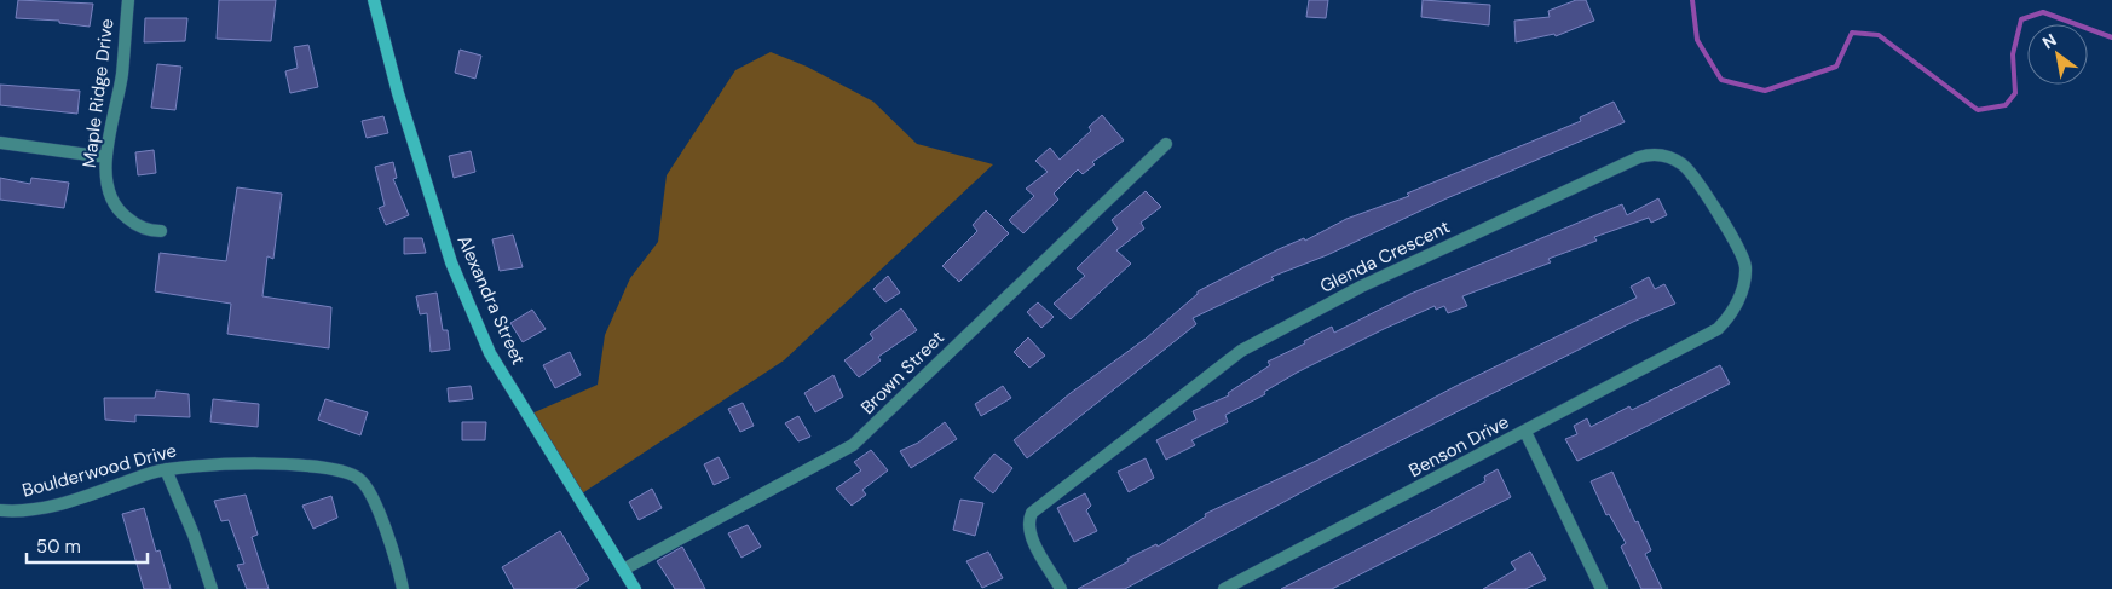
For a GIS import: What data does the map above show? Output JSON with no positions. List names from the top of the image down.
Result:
{
  "streets": {
    "main road": ["Alexandra Street"],
    "street": [
      "Maple Ridge Drive",
      "Glenda Crescent",
      "Brown Street",
      "Benson Drive",
      "Boulderwood Drive"
    ]
  },
  "crossings": [
    ["Glenda Crescent", "Benson Drive"],
    ["Alexandra Street", "Brown Street"]
  ],
  "scale_bar": "50 m",
  "north": "top left"
}
